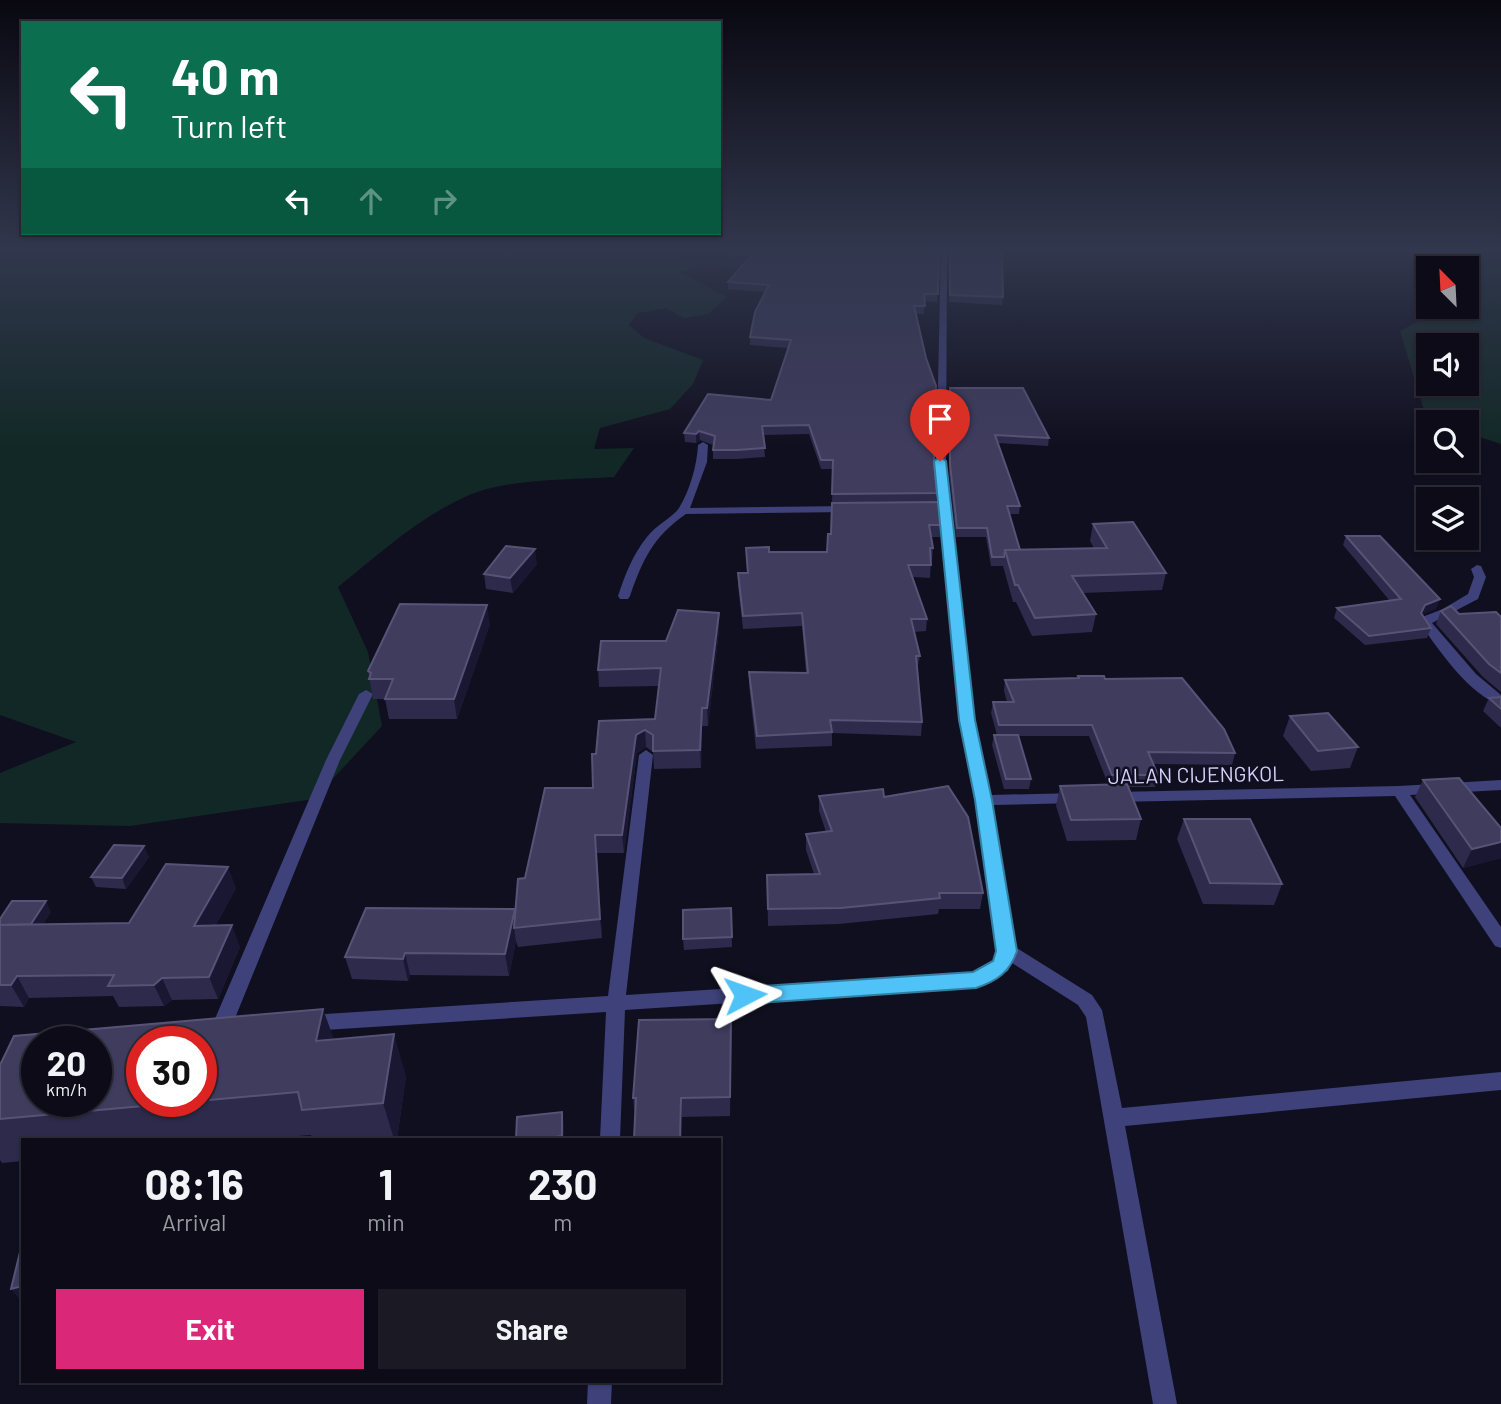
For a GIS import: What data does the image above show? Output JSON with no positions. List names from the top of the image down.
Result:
{
  "streets": {
    "street": ["JALAN CIJENGKOL"]
  },
  "north": "top left",
  "page": {
    "turn": ["40 m", "Turn left"],
    "speed": "20 km/h",
    "limit": "30",
    "eta": [
      "08:16",
      "Arrival",
      "1",
      "min",
      "230",
      "m"
    ],
    "buttons": ["Exit", "Share"]
  }
}
